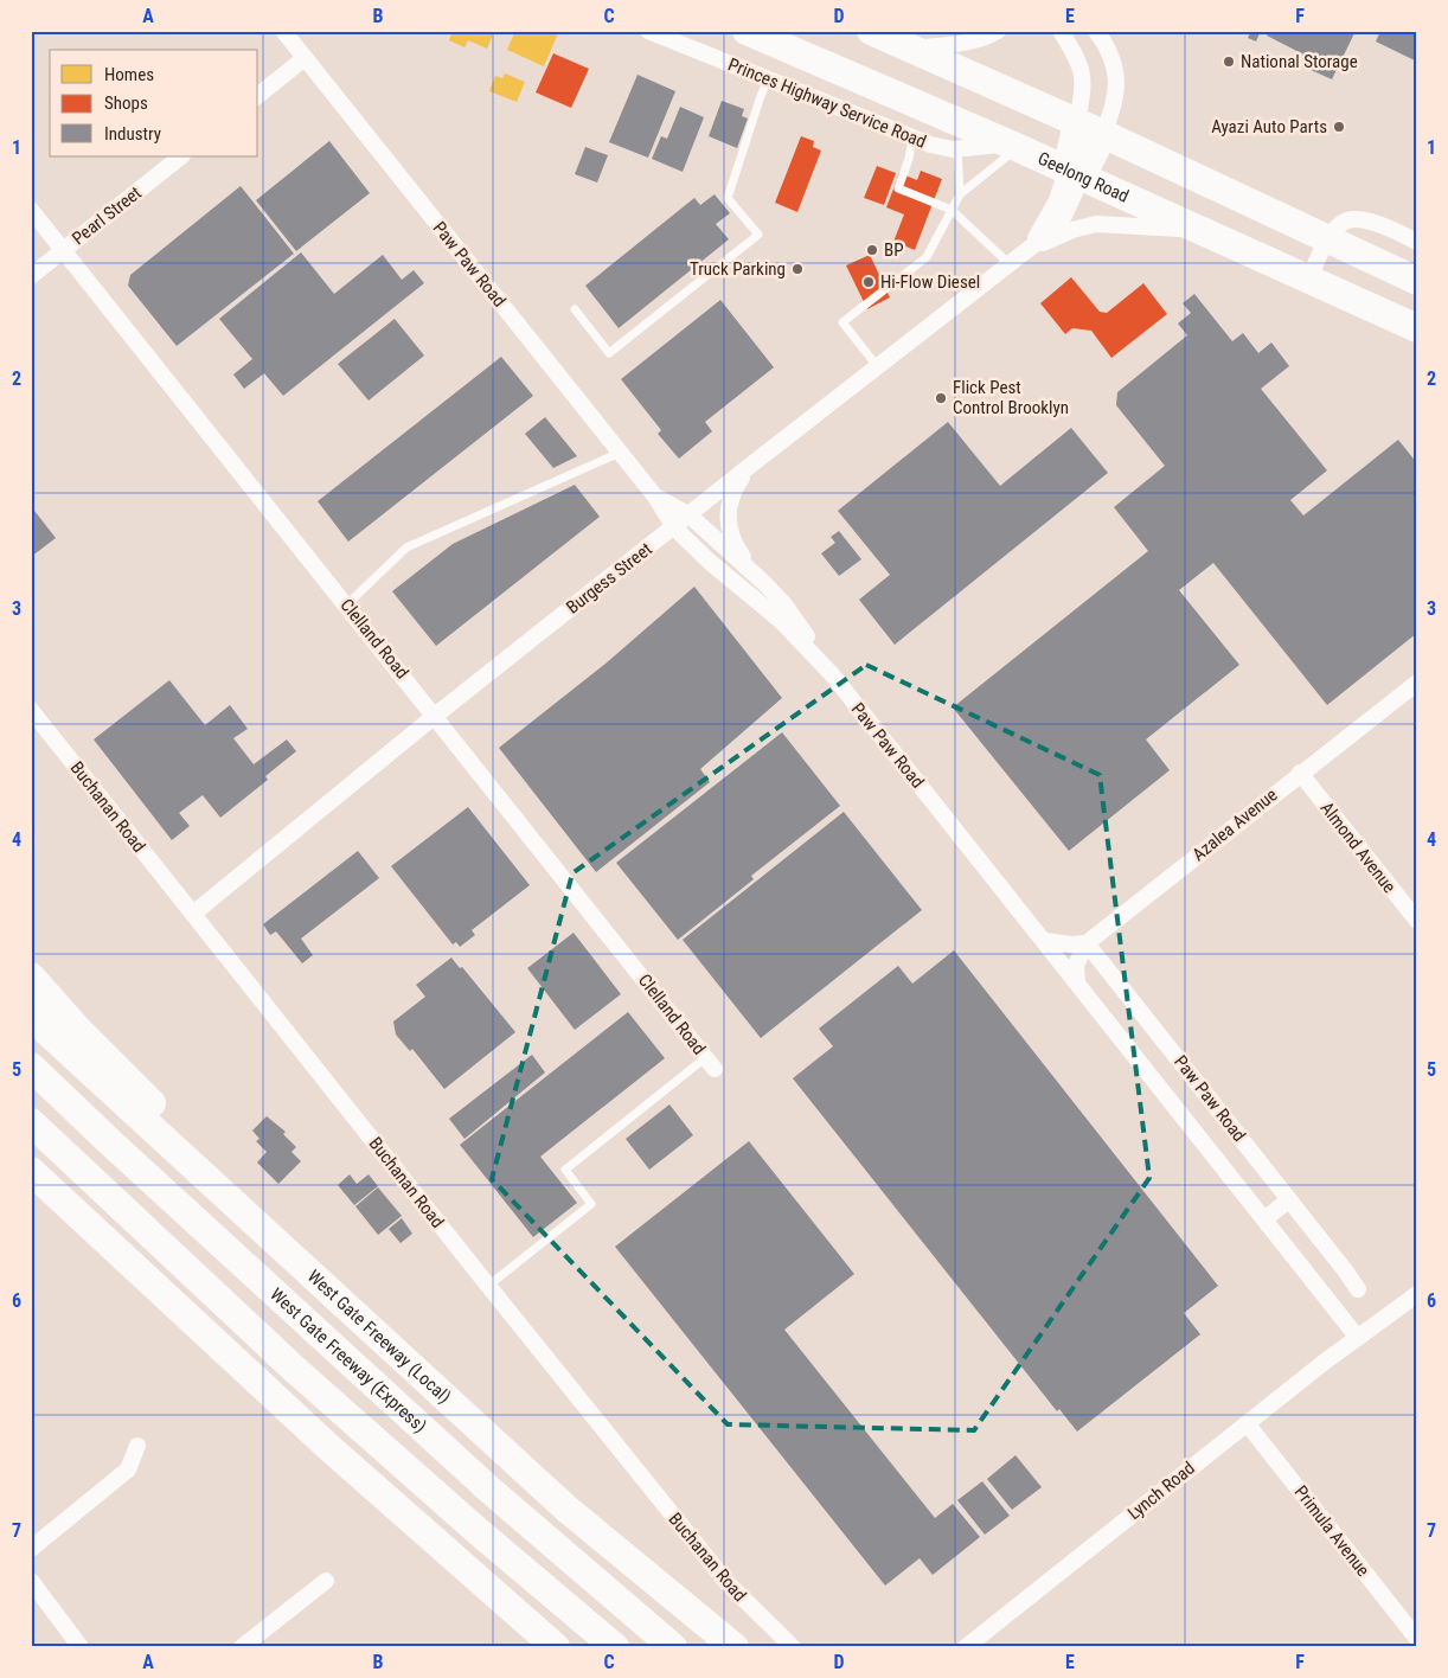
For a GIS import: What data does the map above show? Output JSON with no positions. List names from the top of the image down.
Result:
{
  "streets": {
    "highway": ["Geelong Road", "West Gate Freeway (Local)", "West Gate Freeway (Express)"],
    "street": [
      "Princes Highway Service Road",
      "Pearl Street",
      "Paw Paw Road",
      "Burgess Street",
      "Clelland Road",
      "Buchanan Road",
      "Azalea Avenue",
      "Almond Avenue",
      "Lynch Road",
      "Primula Avenue"
    ]
  },
  "crossings": [
    ["Princes Highway Service Road", "Geelong Road"],
    ["Geelong Road", "Burgess Street"],
    ["Pearl Street", "Clelland Road"],
    ["Paw Paw Road", "Burgess Street"],
    ["Paw Paw Road", "Azalea Avenue"],
    ["Paw Paw Road", "Lynch Road"],
    ["Burgess Street", "Clelland Road"],
    ["Burgess Street", "Buchanan Road"],
    ["Azalea Avenue", "Almond Avenue"],
    ["Lynch Road", "Primula Avenue"]
  ],
  "places": [
    "National Storage",
    "Ayazi Auto Parts",
    "BP",
    "Truck Parking",
    "Hi-Flow Diesel",
    "Flick Pest Control Brooklyn"
  ],
  "legend": ["Homes", "Shops", "Industry"],
  "grid": {
    "columns": [
      "A",
      "B",
      "C",
      "D",
      "E",
      "F"
    ],
    "rows": [
      "1",
      "2",
      "3",
      "4",
      "5",
      "6",
      "7"
    ]
  }
}
